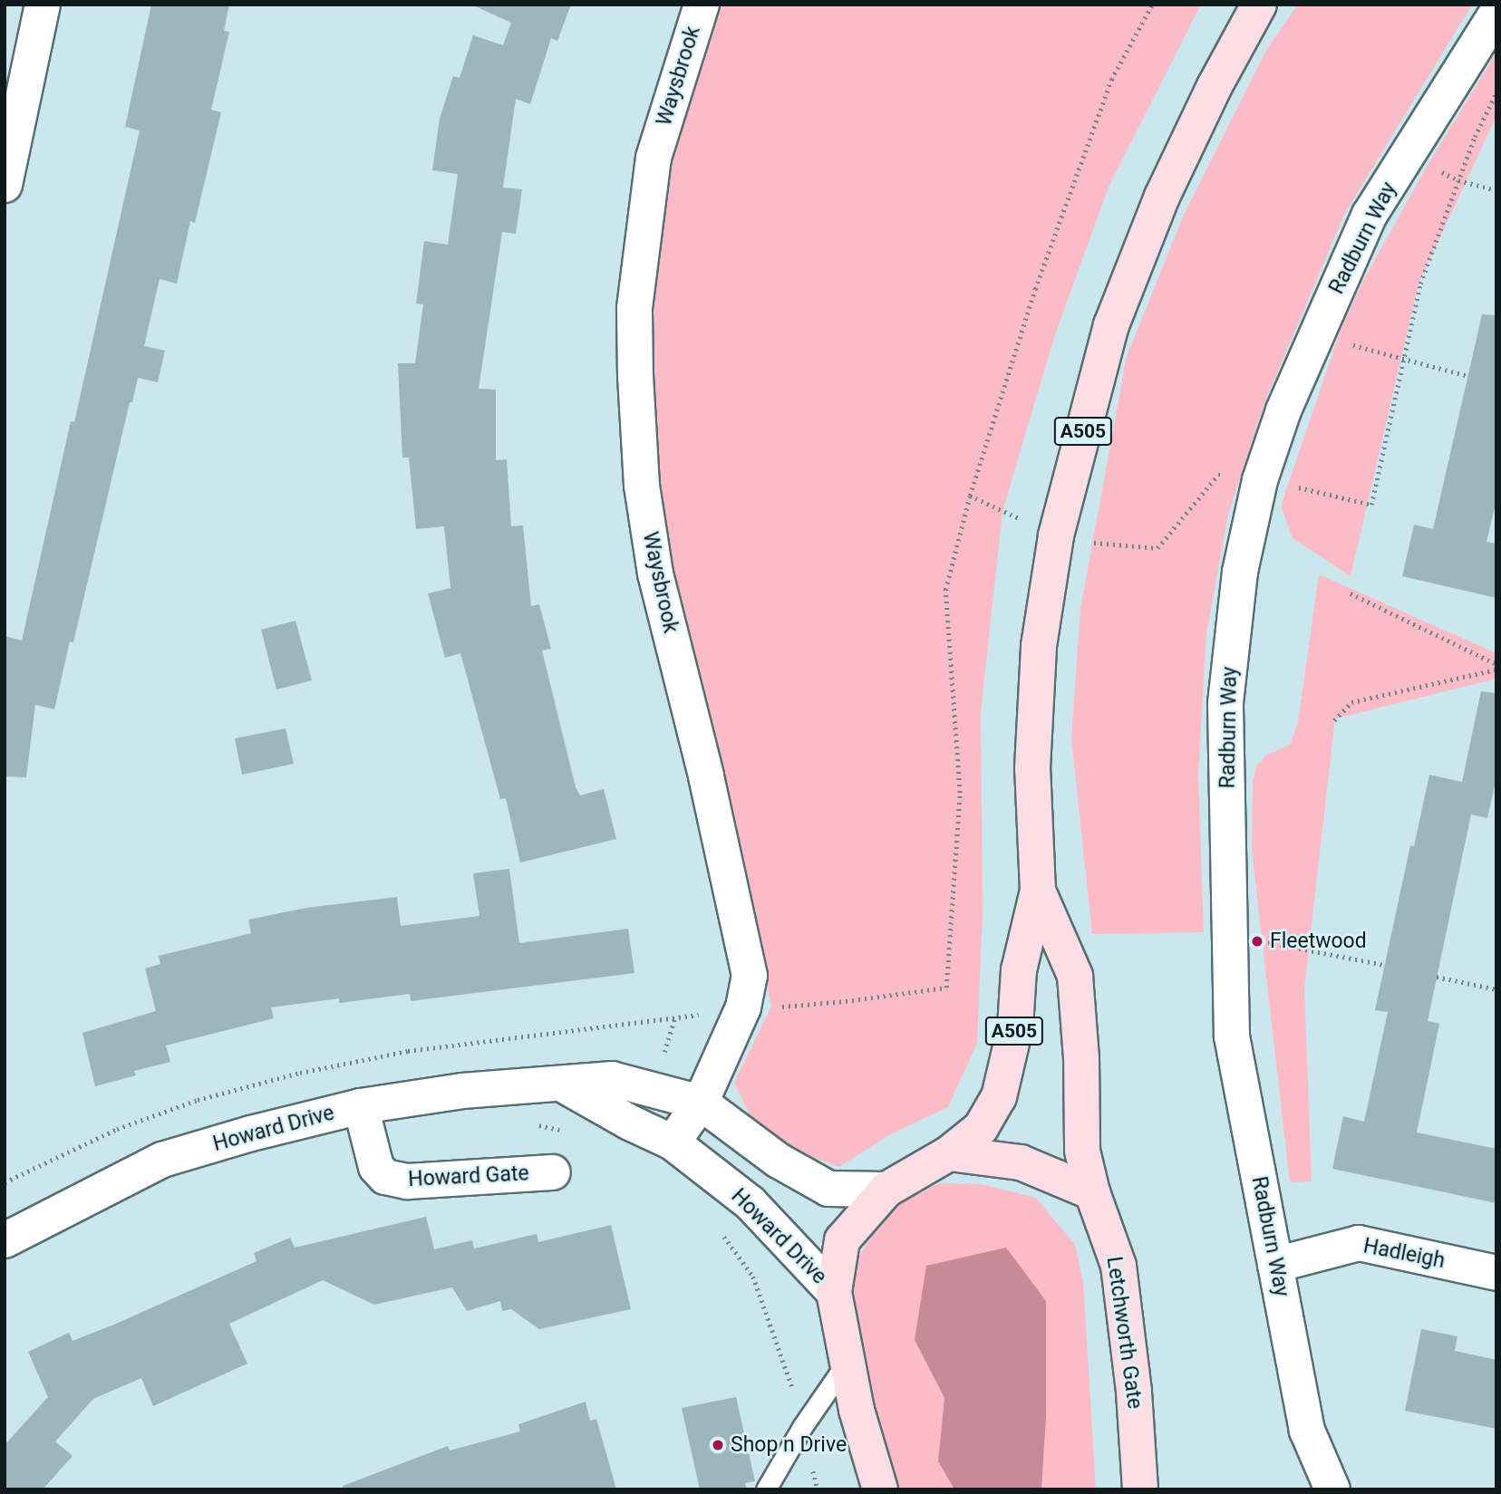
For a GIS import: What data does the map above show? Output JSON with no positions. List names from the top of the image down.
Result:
{
  "streets": {
    "main road": ["A505", "Letchworth Gate"],
    "street": [
      "Waysbrook",
      "Radburn Way",
      "Howard Drive",
      "Howard Gate",
      "Hadleigh"
    ]
  },
  "crossings": [
    ["Waysbrook", "Howard Drive"],
    ["Radburn Way", "Hadleigh"],
    ["A505", "Letchworth Gate"],
    ["Howard Drive", "Howard Gate"]
  ],
  "places": ["Fleetwood", "Shop n Drive"]
}
